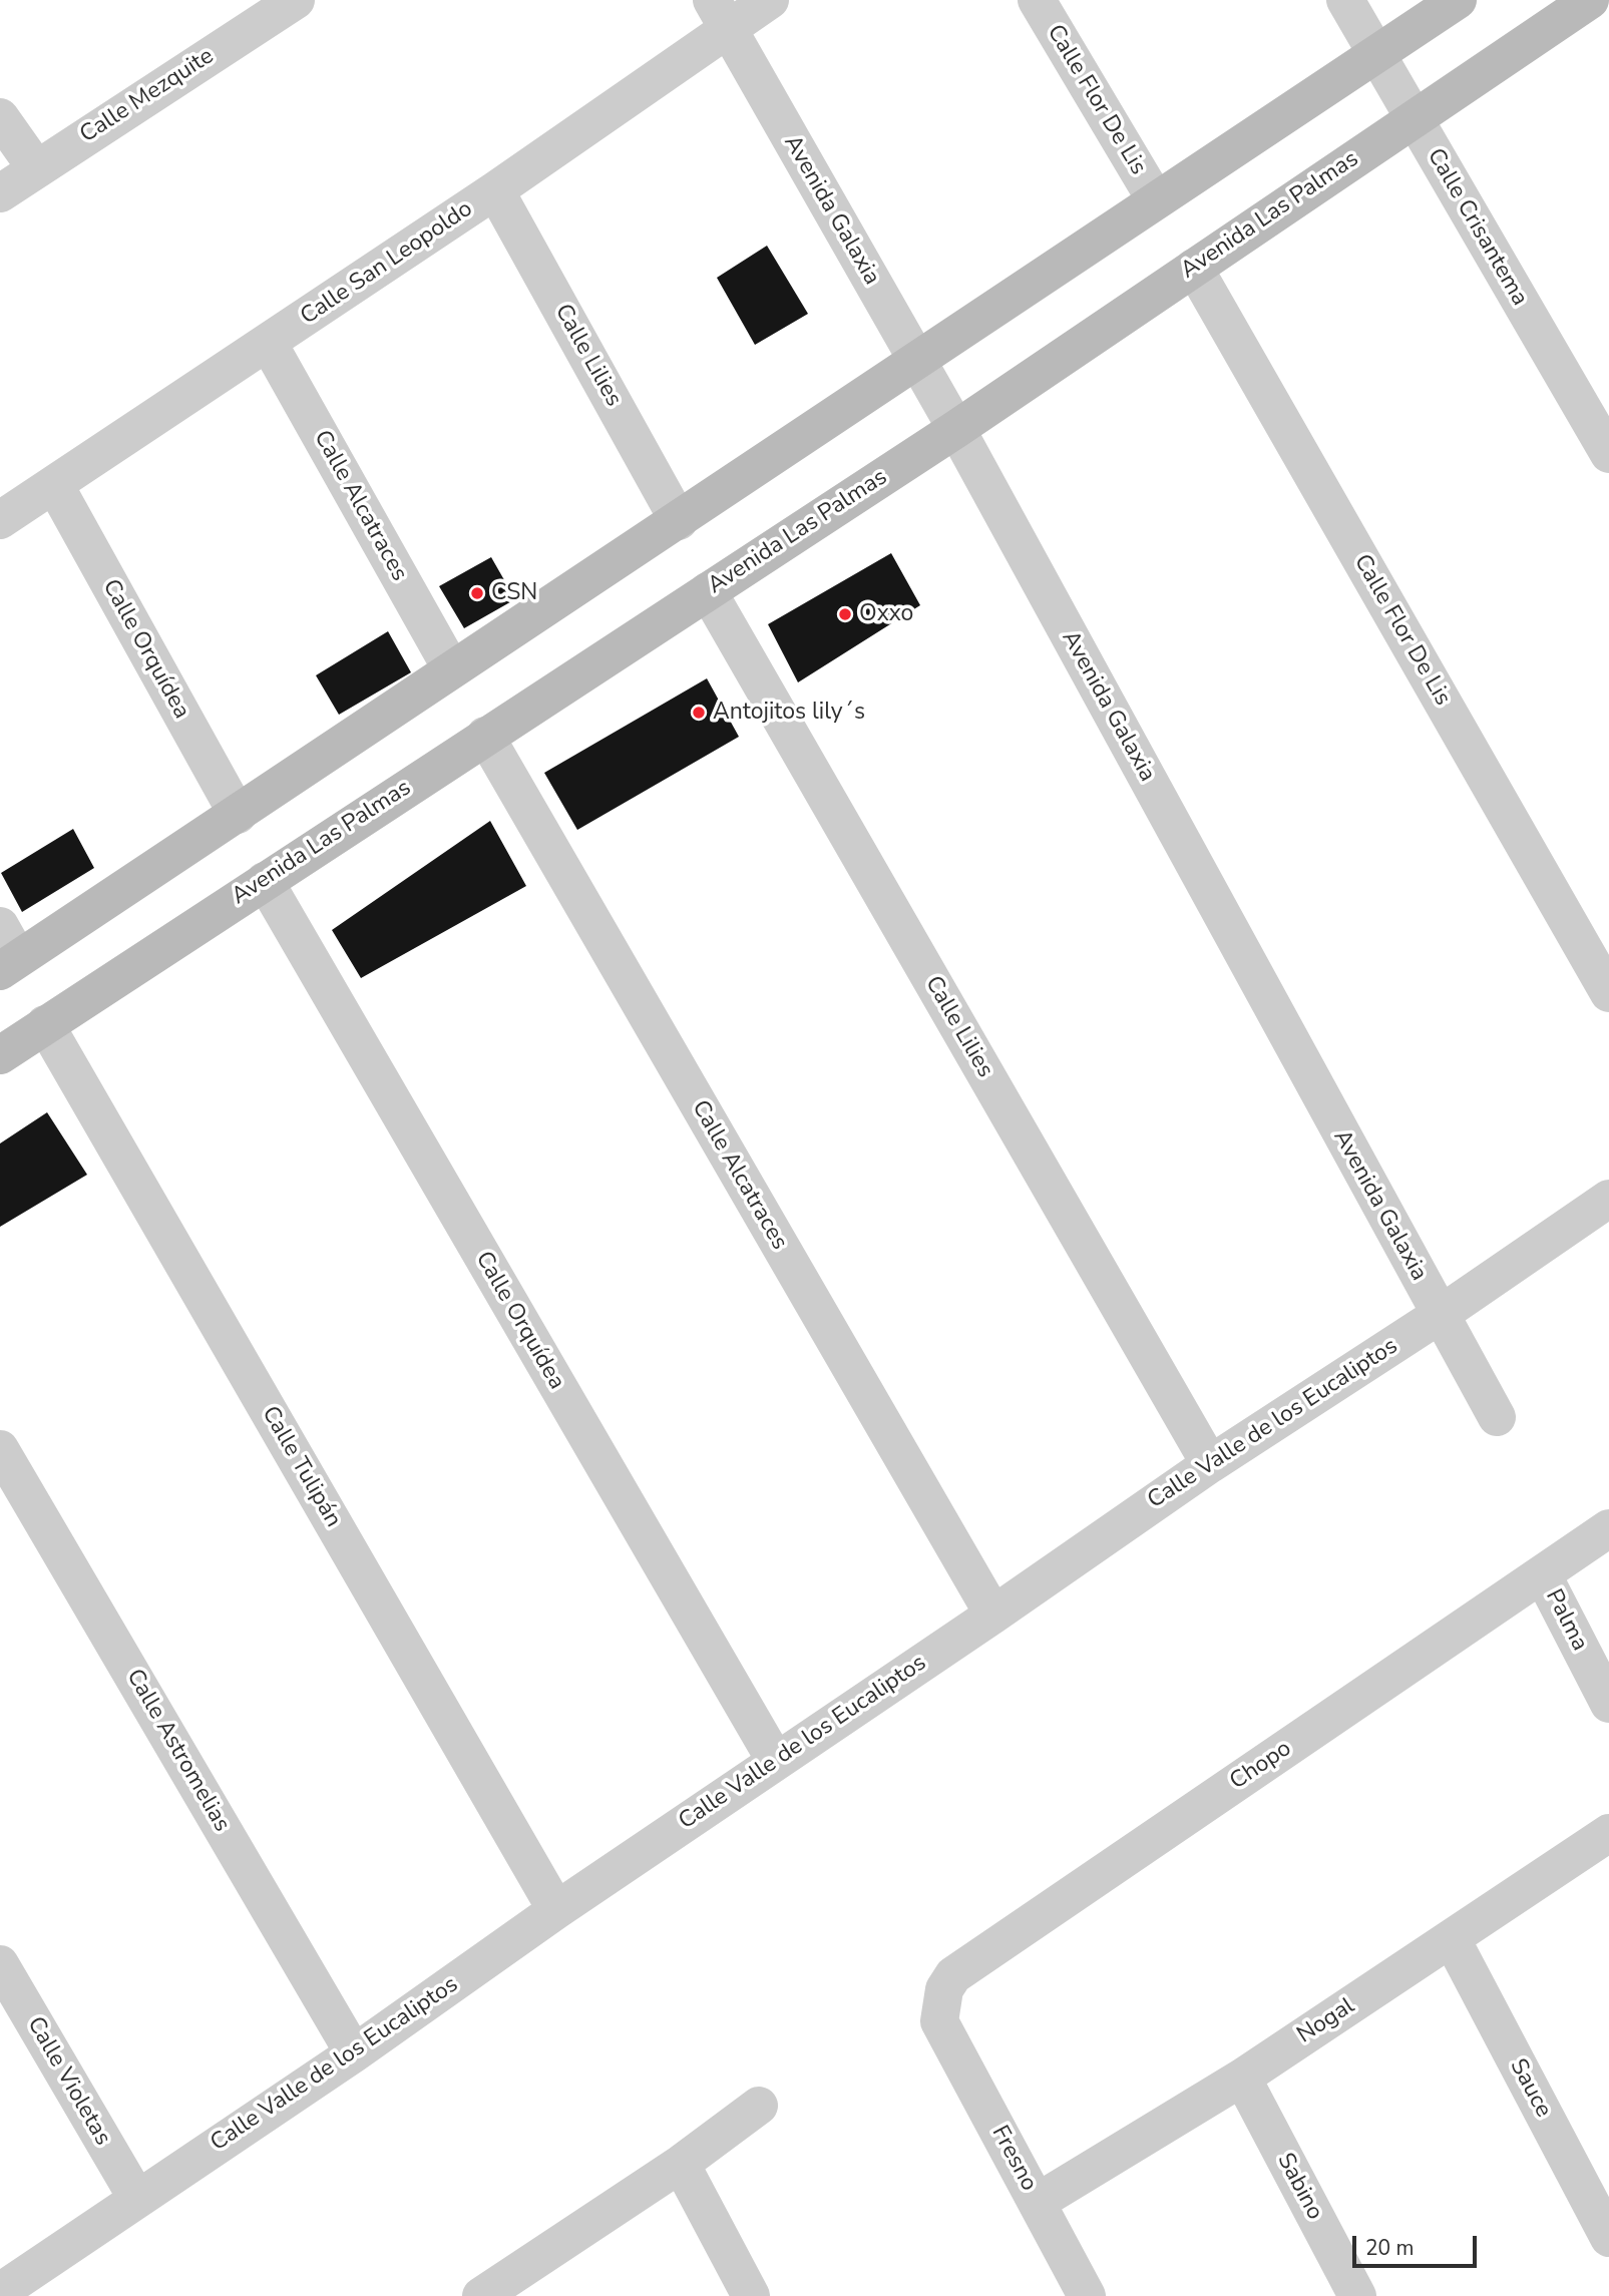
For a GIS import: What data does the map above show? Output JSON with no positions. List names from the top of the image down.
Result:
{
  "streets": {
    "street": [
      "Calle Mezquite",
      "Calle Flor De Lis",
      "Avenida Galaxia",
      "Avenida Las Palmas",
      "Calle Crisantema",
      "Calle San Leopoldo",
      "Calle Lilies",
      "Calle Alcatraces",
      "Calle Orquídea",
      "Calle Valle de los Eucaliptos",
      "Calle Tulipán",
      "Palma",
      "Calle Astromelias",
      "Chopo",
      "Nogal",
      "Calle Violetas",
      "Sauce",
      "Fresno",
      "Sabino"
    ]
  },
  "crossings": [
    ["Calle Flor De Lis", "Avenida Las Palmas"],
    ["Avenida Galaxia", "Avenida Las Palmas"],
    ["Avenida Galaxia", "Calle San Leopoldo"],
    ["Avenida Galaxia", "Calle Valle de los Eucaliptos"],
    ["Avenida Las Palmas", "Calle Crisantema"],
    ["Avenida Las Palmas", "Calle Lilies"],
    ["Avenida Las Palmas", "Calle Alcatraces"],
    ["Avenida Las Palmas", "Calle Orquídea"],
    ["Avenida Las Palmas", "Calle Tulipán"],
    ["Calle San Leopoldo", "Calle Lilies"],
    ["Calle San Leopoldo", "Calle Alcatraces"],
    ["Calle San Leopoldo", "Calle Orquídea"],
    ["Calle Lilies", "Calle Valle de los Eucaliptos"],
    ["Calle Alcatraces", "Calle Valle de los Eucaliptos"],
    ["Calle Orquídea", "Calle Valle de los Eucaliptos"],
    ["Calle Valle de los Eucaliptos", "Calle Tulipán"],
    ["Calle Valle de los Eucaliptos", "Calle Astromelias"],
    ["Calle Valle de los Eucaliptos", "Calle Violetas"],
    ["Palma", "Chopo"],
    ["Chopo", "Fresno"],
    ["Nogal", "Sauce"],
    ["Nogal", "Fresno"],
    ["Nogal", "Sabino"]
  ],
  "places": ["CSN", "Oxxo", "Antojitos lily´s"],
  "scale_bar": "20 m"
}
